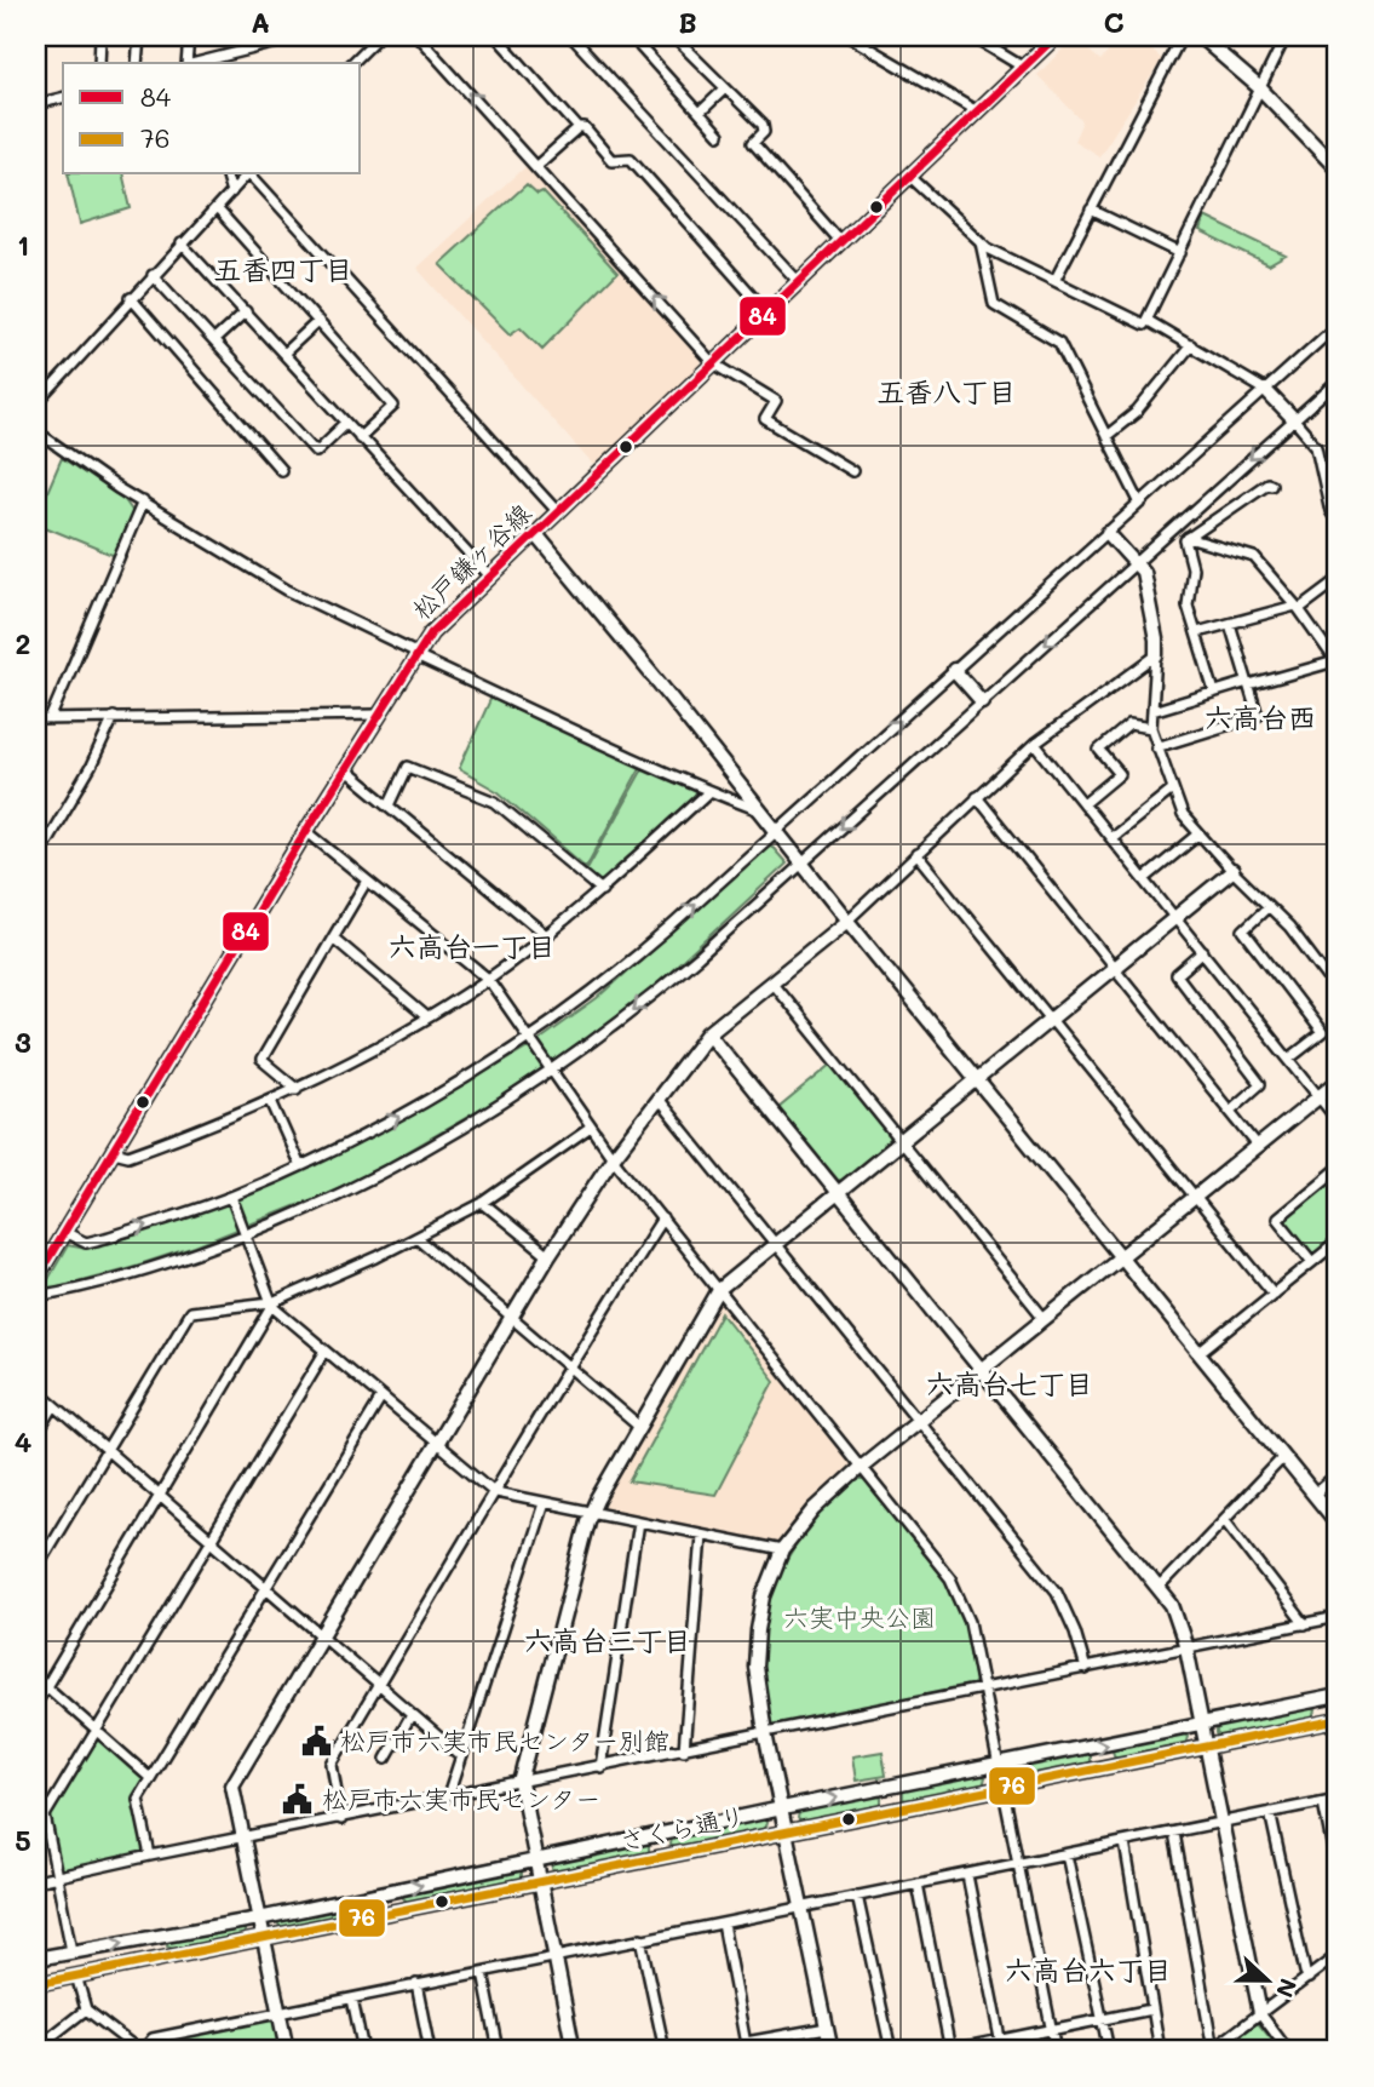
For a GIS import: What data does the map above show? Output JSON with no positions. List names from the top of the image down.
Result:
{
  "streets": {
    "street": ["松戸鎌ヶ谷線", "さくら通り"]
  },
  "districts": [
    "五香四丁目",
    "五香八丁目",
    "六高台西",
    "六高台一丁目",
    "六高台七丁目",
    "六高台三丁目",
    "六高台六丁目"
  ],
  "parks": ["六実中央公園"],
  "places": {
    "public building": ["松戸市六実市民センター別館", "松戸市六実市民センター"]
  },
  "lines": ["transit line 84", "transit line 76"],
  "legend": ["84", "76"],
  "north": "right",
  "grid": {
    "columns": ["A", "B", "C"],
    "rows": [
      "1",
      "2",
      "3",
      "4",
      "5"
    ]
  }
}
